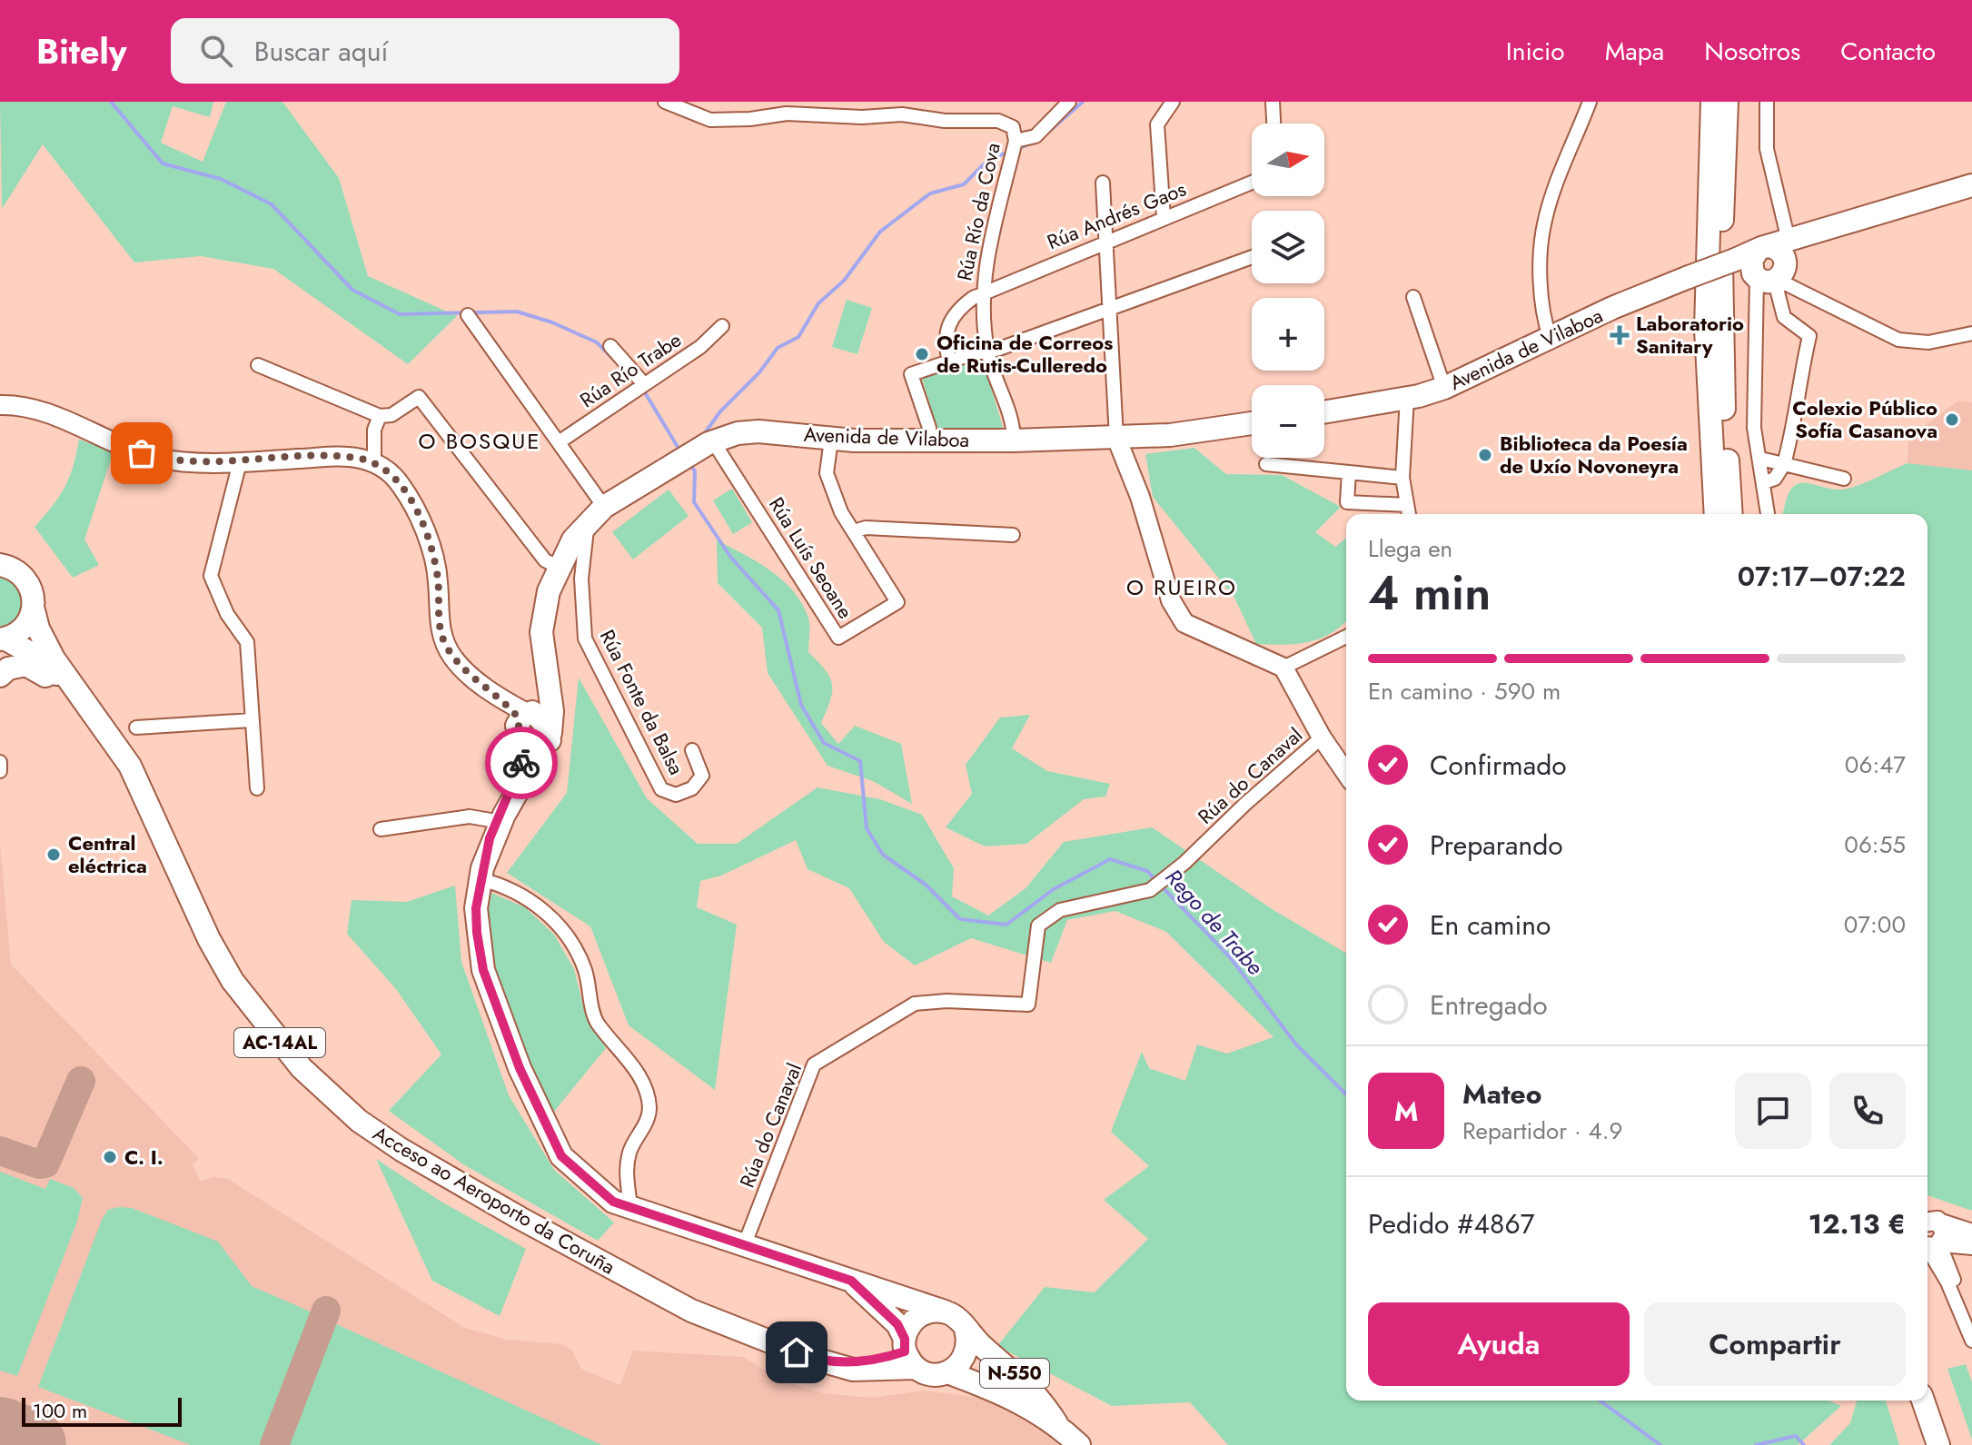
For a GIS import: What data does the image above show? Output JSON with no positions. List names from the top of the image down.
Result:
{
  "streets": {
    "highway": [
      "Avenida de Vilaboa",
      "AC-14AL",
      "Acceso ao Aeroporto da Coruña",
      "N-550"
    ],
    "street": [
      "Rúa Río da Cova",
      "Rúa Andrés Gaos",
      "Rúa Río Trabe",
      "Rúa Luís Seoane",
      "Rúa Fonte da Balsa",
      "Rúa do Canaval"
    ]
  },
  "crossings": [
    ["Rúa Río da Cova", "Rúa Andrés Gaos"],
    ["Rúa Río da Cova", "Avenida de Vilaboa"],
    ["Avenida de Vilaboa", "Rúa Luís Seoane"],
    ["Avenida de Vilaboa", "Rúa Fonte da Balsa"],
    ["AC-14AL", "Acceso ao Aeroporto da Coruña"],
    ["Acceso ao Aeroporto da Coruña", "N-550"]
  ],
  "districts": ["O BOSQUE", "O RUEIRO"],
  "water": ["Rego de Trabe"],
  "places": {
    "health": ["Laboratorio Sanitary"],
    "other": [
      "Oficina de Correos de Rutis-Culleredo",
      "Colexio Público Sofía Casanova",
      "Biblioteca da Poesía de Uxío Novoneyra",
      "Central eléctrica",
      "C. I."
    ]
  },
  "scale_bar": "100 m",
  "north": "right",
  "page": {
    "header": "Bitely",
    "search": "Buscar aquí",
    "nav": [
      "Inicio",
      "Mapa",
      "Nosotros",
      "Contacto"
    ],
    "map_buttons": ["+", "−"],
    "heading": ["4 min", "Llega en", "07:17–07:22"],
    "panel": [
      "Mateo",
      "Repartidor · 4.9",
      "Pedido #4867",
      "12.13 €"
    ],
    "bar": "En camino · 590 m",
    "list": [
      ["Confirmado", "06:47"],
      ["Preparando", "06:55"],
      ["En camino", "07:00"],
      "Entregado"
    ],
    "round": "M",
    "buttons": ["Ayuda", "Compartir"],
    "scale": "100 m"
  }
}
